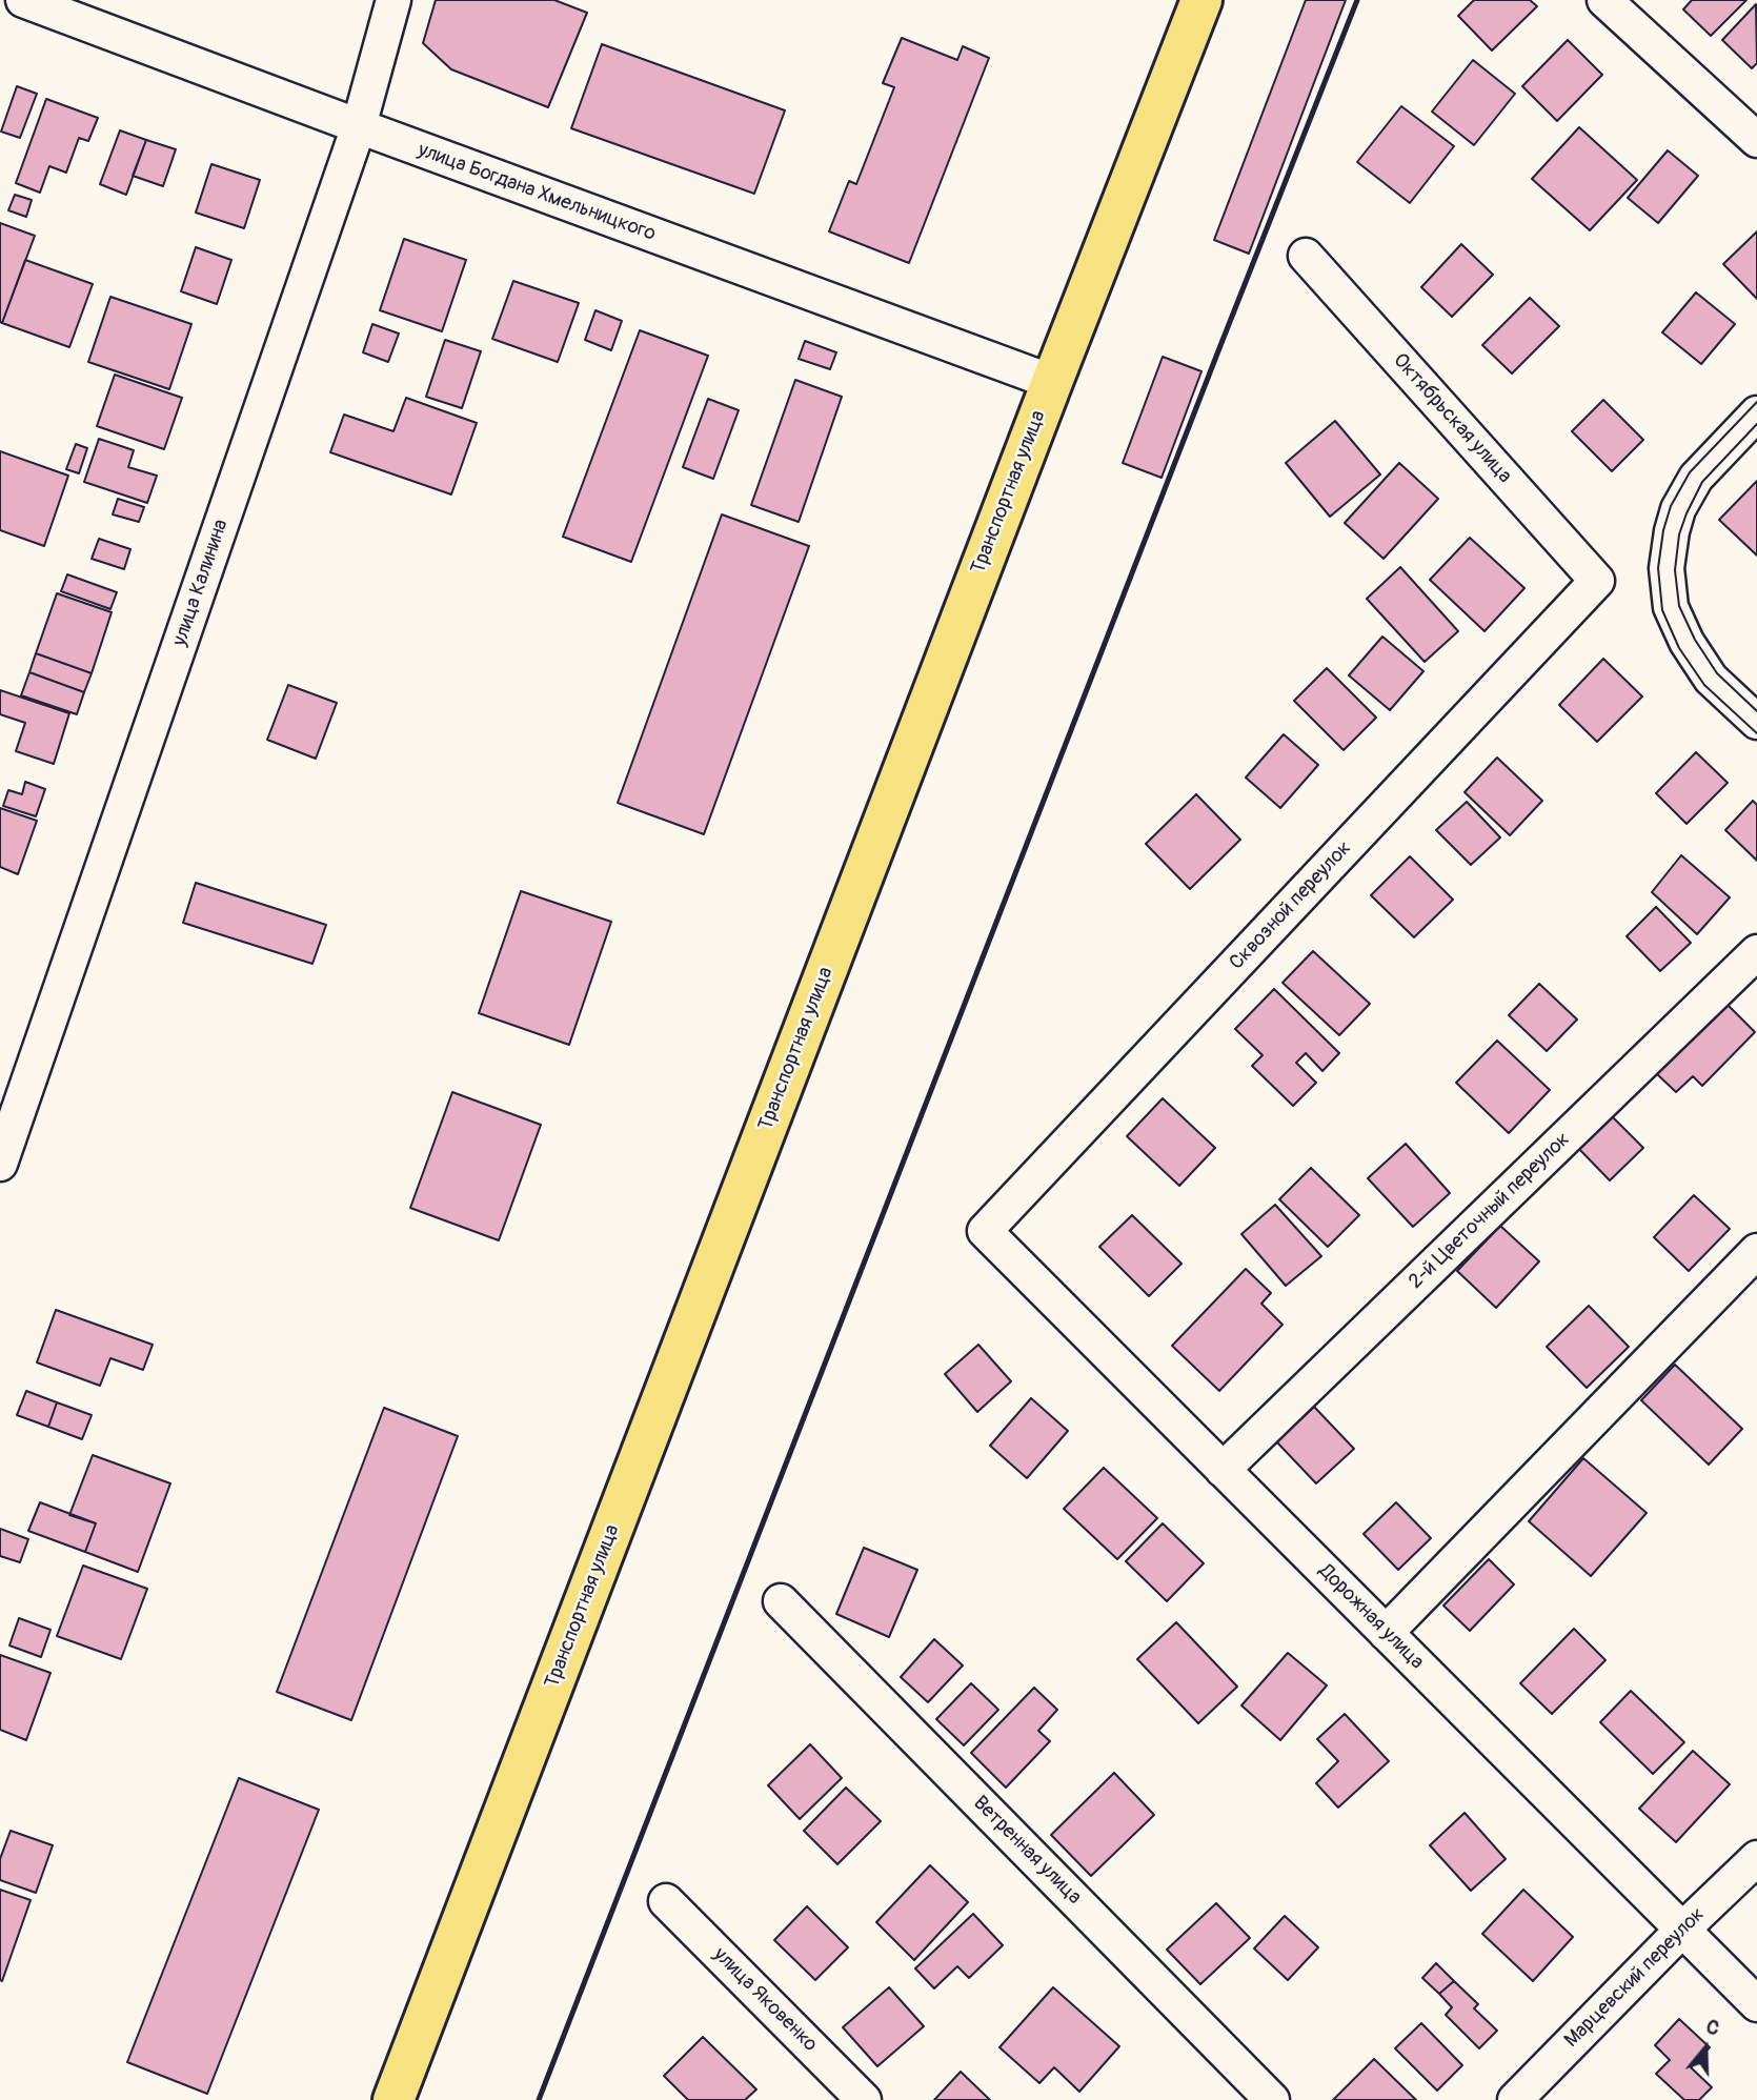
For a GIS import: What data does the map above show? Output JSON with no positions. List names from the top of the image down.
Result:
{
  "streets": {
    "main road": ["Транспортная улица"],
    "street": [
      "улица Богдана Хмельницкого",
      "Октябрьская улица",
      "улица Калинина",
      "Сквозной переулок",
      "2-й Цветочный переулок",
      "Дорожная улица",
      "Ветренная улица",
      "Марцевский переулок",
      "улица Яковенко"
    ]
  },
  "crossings": [
    ["улица Богдана Хмельницкого", "Транспортная улица"],
    ["улица Богдана Хмельницкого", "улица Калинина"],
    ["Октябрьская улица", "Сквозной переулок"],
    ["Сквозной переулок", "Дорожная улица"],
    ["2-й Цветочный переулок", "Дорожная улица"],
    ["Дорожная улица", "Марцевский переулок"]
  ],
  "north": "top"
}
